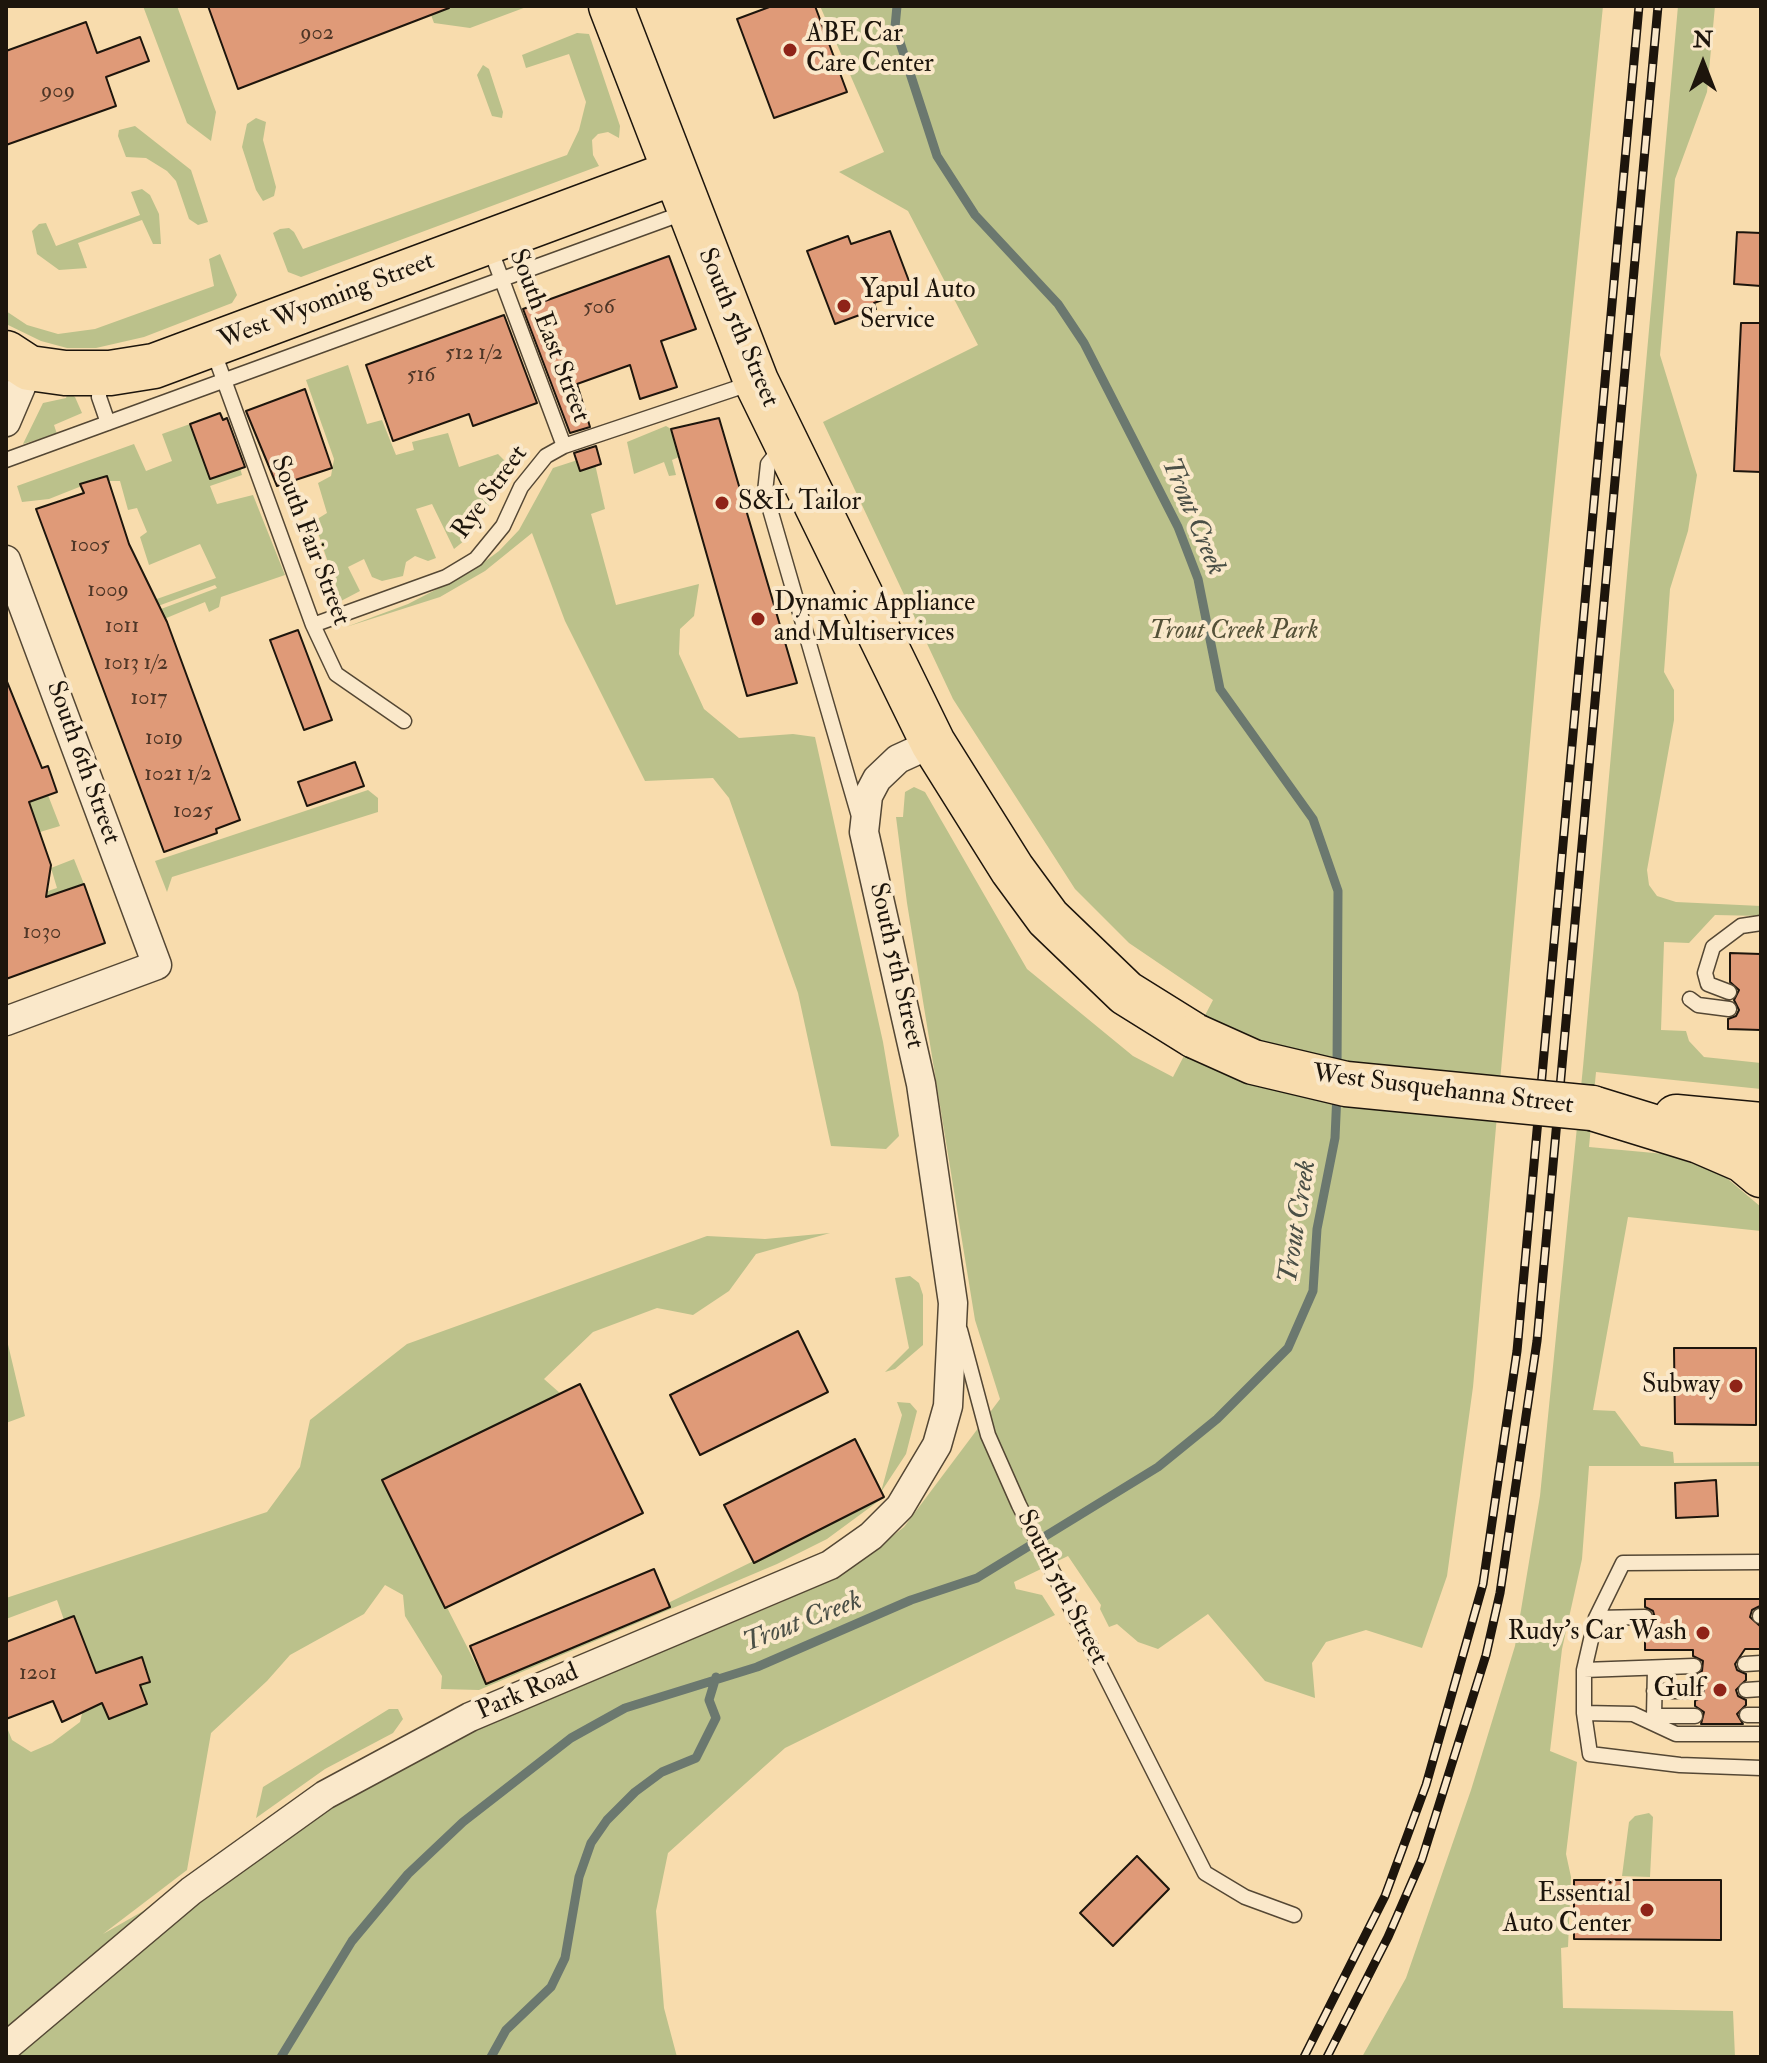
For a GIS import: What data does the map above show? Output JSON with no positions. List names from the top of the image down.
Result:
{
  "streets": {
    "main road": ["West Wyoming Street", "South 5th Street", "West Susquehanna Street"],
    "street": ["South 6th Street", "Park Road"],
    "lane": ["South East Street", "Rye Street", "South Fair Street"]
  },
  "crossings": [
    ["West Wyoming Street", "South 5th Street"],
    ["West Wyoming Street", "South East Street"],
    ["West Wyoming Street", "South Fair Street"],
    ["South 5th Street", "Rye Street"],
    ["South 5th Street", "West Susquehanna Street"],
    ["South 5th Street", "Park Road"],
    ["South East Street", "Rye Street"],
    ["Rye Street", "South Fair Street"]
  ],
  "water": ["Trout Creek"],
  "parks": ["Trout Creek Park"],
  "places": [
    "ABE Car Care Center",
    "Yapul Auto Service",
    "S&L Tailor",
    "Dynamic Appliance and Multiservices",
    "Subway",
    "Rudy's Car Wash",
    "Gulf",
    "Essential Auto Center"
  ],
  "house_numbers": [
    "902",
    "909",
    "506",
    "512 1/2",
    "516",
    "1005",
    "1009",
    "1011",
    "1013 1/2",
    "1017",
    "1019",
    "1021 1/2",
    "1025",
    "1030",
    "1201"
  ],
  "north": "top"
}
